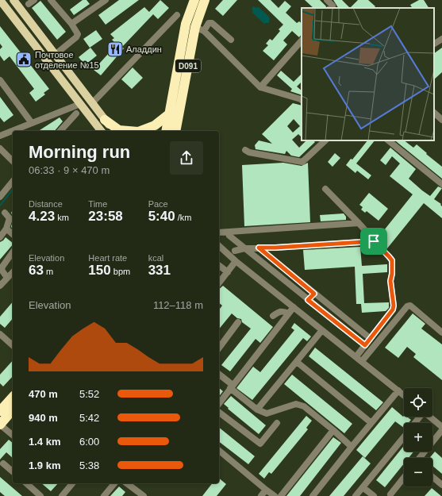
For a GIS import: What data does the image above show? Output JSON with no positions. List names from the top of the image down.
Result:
{
  "streets": {
    "highway": ["D091"]
  },
  "places": {
    "restaurant": ["Аладдин"],
    "public building": ["Почтовое отделение №15"]
  },
  "page": {
    "heading": ["Morning run", "06:33 · 9 × 470 m"],
    "stats": [
      ["Distance", "4.23 km"],
      ["Time", "23:58"],
      ["Pace", "5:40 /km"],
      ["Elevation", "63 m"],
      ["Heart rate", "150 bpm"],
      ["kcal", "331"]
    ],
    "chart": ["Elevation", "112–118 m"],
    "list": [
      {
        "name": "470 m",
        "note": "5:52"
      },
      {
        "name": "940 m",
        "note": "5:42"
      },
      {
        "name": "1.4 km",
        "note": "6:00"
      },
      {
        "name": "1.9 km",
        "note": "5:38"
      }
    ],
    "map_buttons": ["+", "−"]
  }
}
